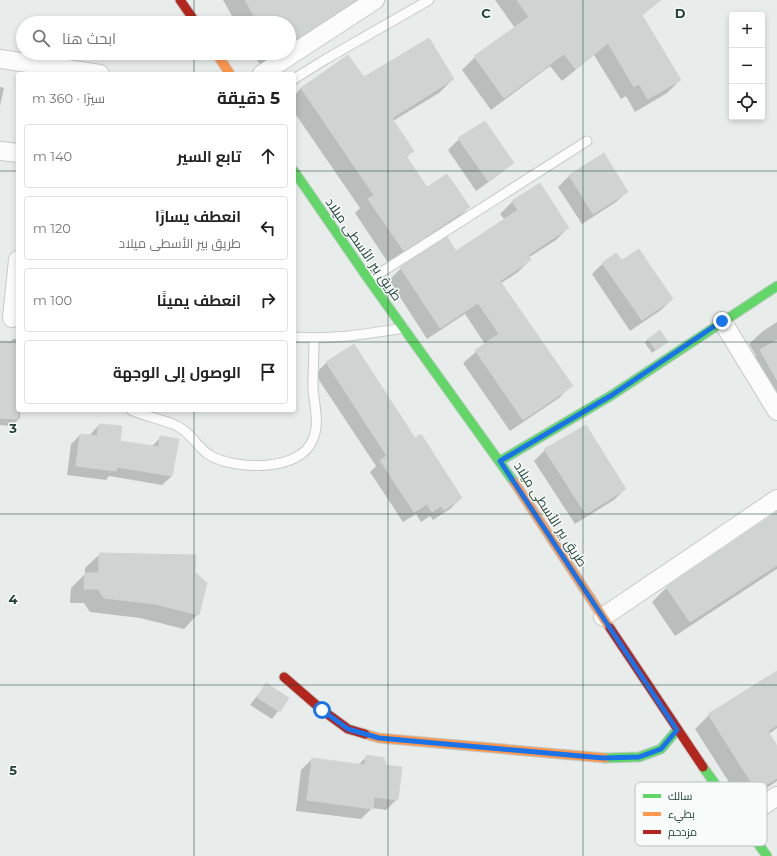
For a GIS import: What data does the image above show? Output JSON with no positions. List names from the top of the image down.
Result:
{
  "streets": {
    "main road": ["طريق بير الأسطى ميلاد"]
  },
  "legend": ["سالك", "بطيء", "مزدحم"],
  "page": {
    "map_buttons": ["+", "−"],
    "search": "ابحث هنا",
    "heading": ["5 دقيقة", "سيرًا · 360 m"],
    "list": [
      ["تابع السير", "140 m"],
      ["انعطف يسارًا", "طريق بير الأسطى ميلاد", "120 m"],
      ["انعطف يمينًا", "100 m"],
      "الوصول إلى الوجهة"
    ]
  },
  "grid": {
    "columns": ["C", "D"],
    "rows": ["3", "4", "5"]
  }
}
